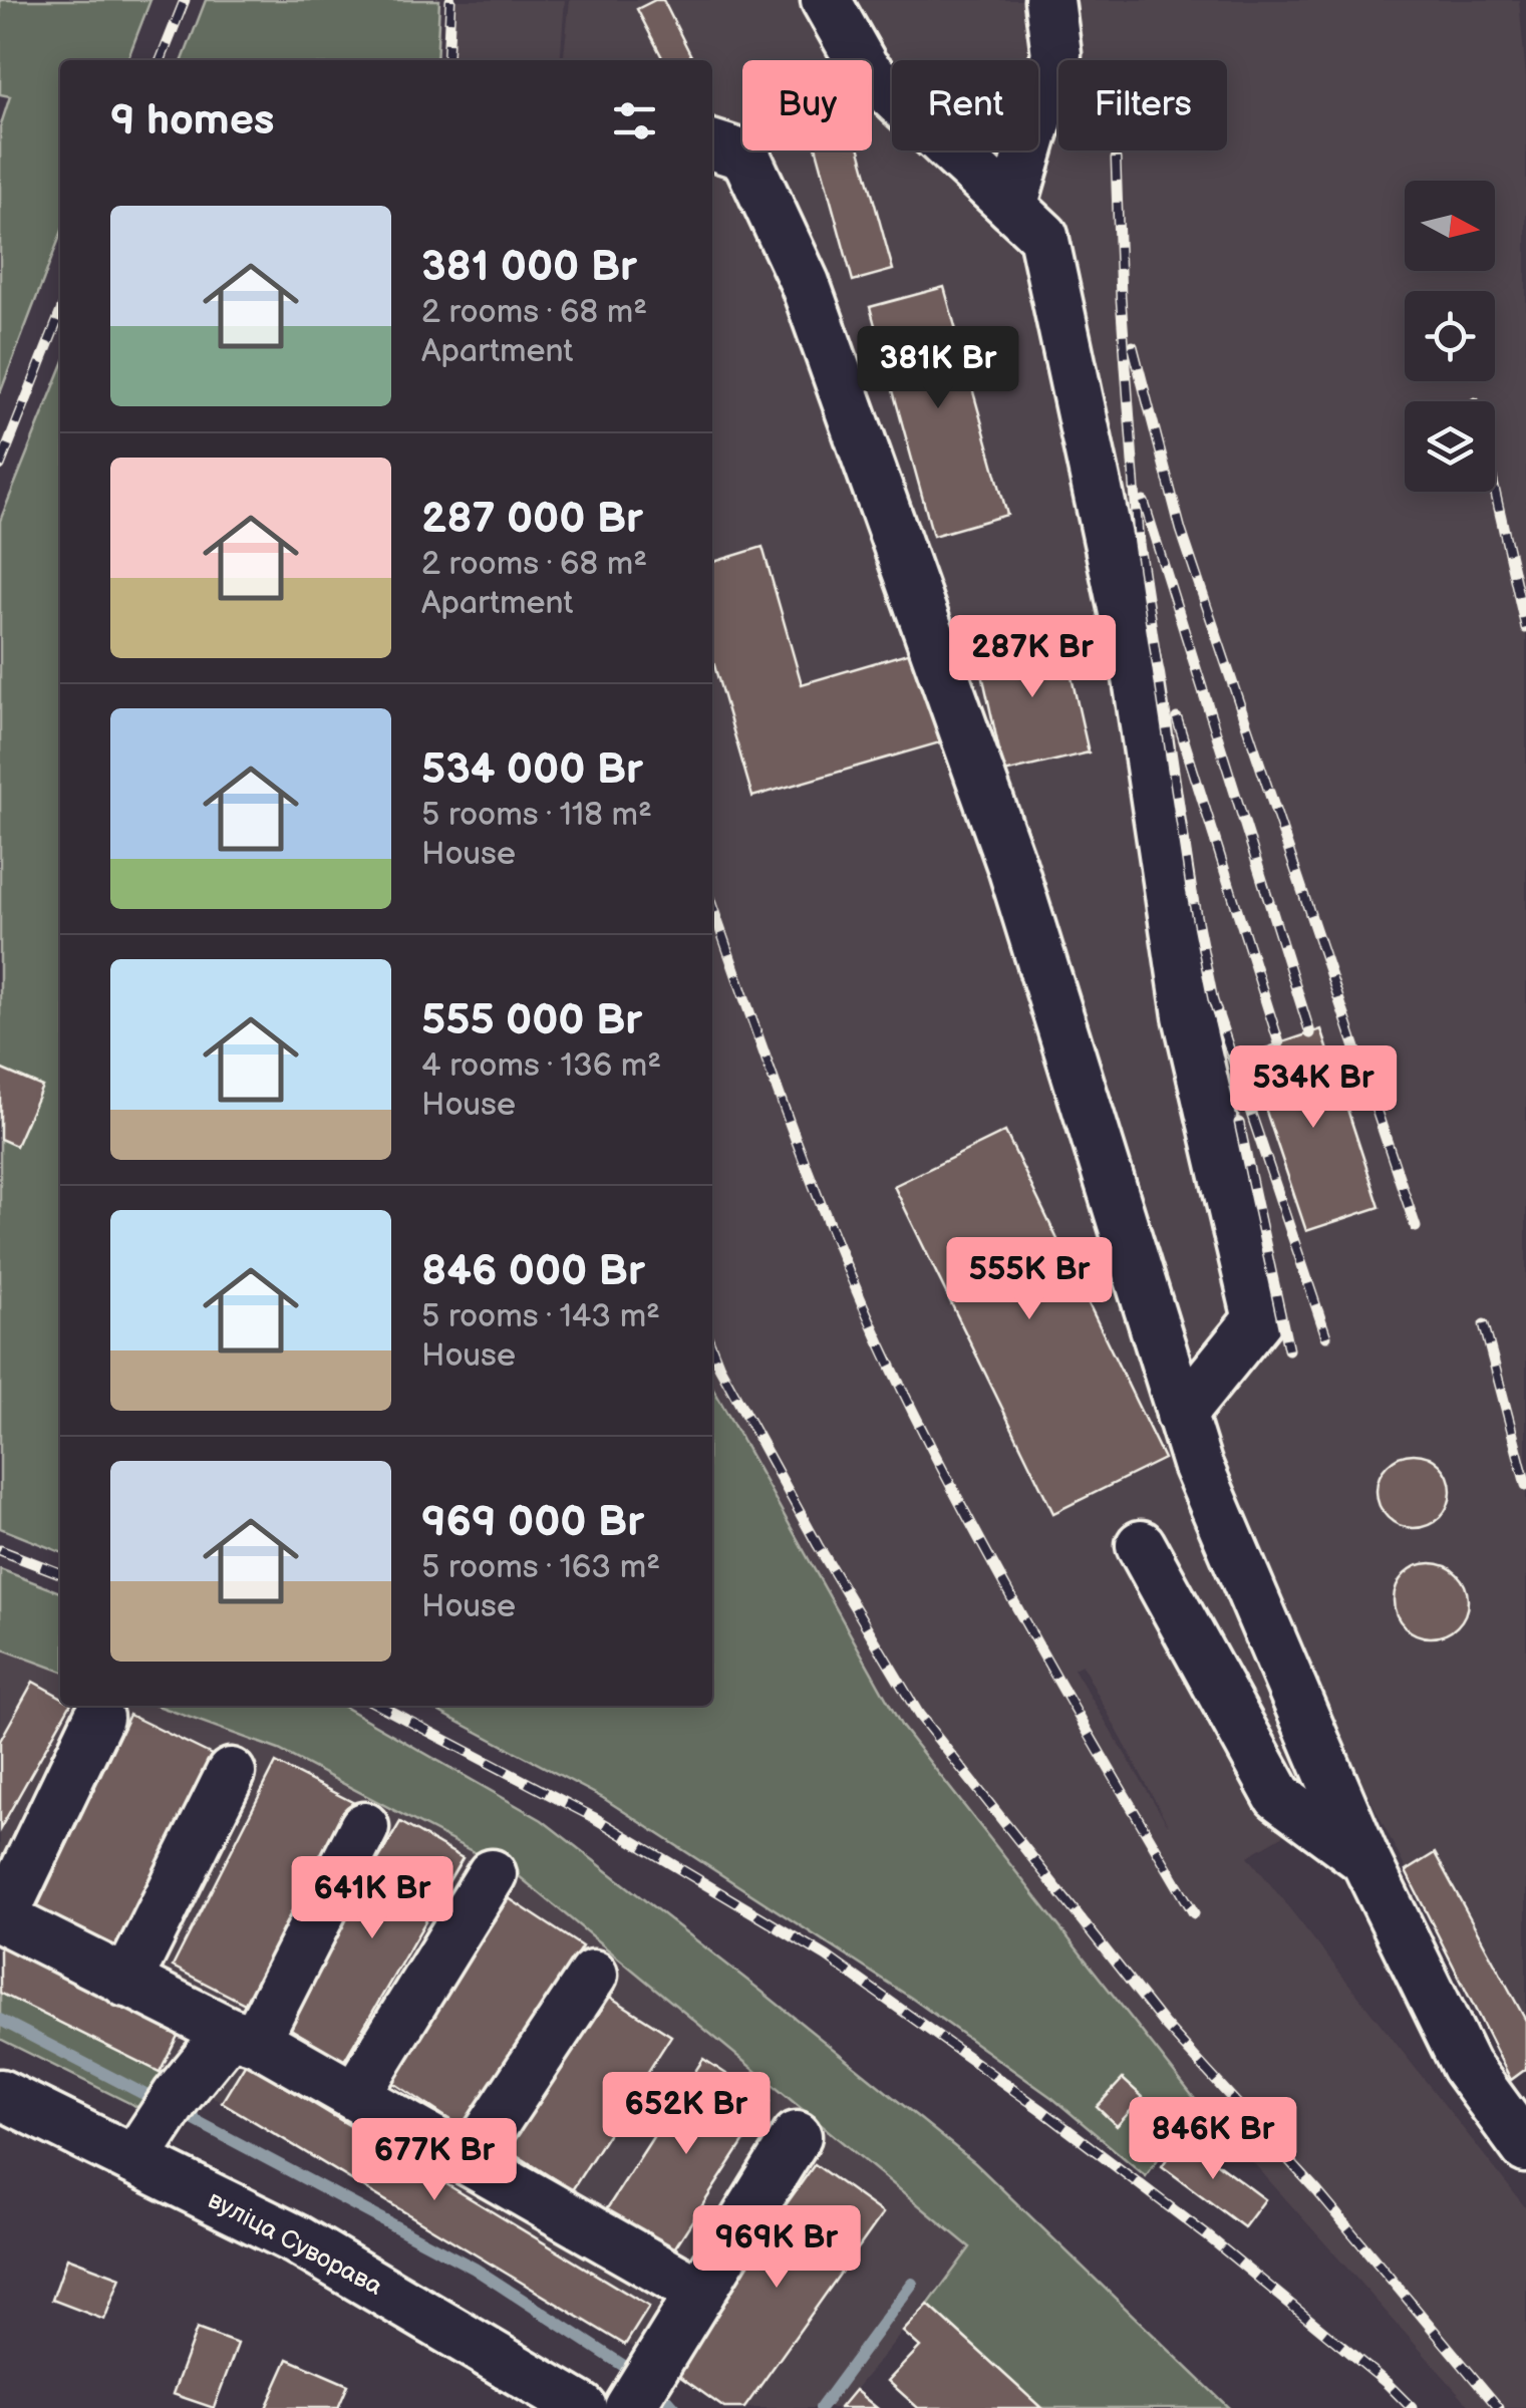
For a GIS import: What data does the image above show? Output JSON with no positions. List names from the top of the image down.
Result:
{
  "streets": {
    "street": ["вуліца Суворава"]
  },
  "north": "right",
  "page": {
    "chip": ["Buy", "Rent", "Filters"],
    "heading": "9 homes",
    "list": [
      {
        "name": "381 000 Br",
        "note": "2 rooms · 68 m² · Apartment"
      },
      {
        "name": "287 000 Br",
        "note": "2 rooms · 68 m² · Apartment"
      },
      {
        "name": "534 000 Br",
        "note": "5 rooms · 118 m² · House"
      },
      {
        "name": "555 000 Br",
        "note": "4 rooms · 136 m² · House"
      },
      {
        "name": "846 000 Br",
        "note": "5 rooms · 143 m² · House"
      },
      {
        "name": "969 000 Br",
        "note": "5 rooms · 163 m² · House"
      }
    ],
    "price": [
      "381K Br",
      "287K Br",
      "534K Br",
      "555K Br",
      "641K Br",
      "652K Br",
      "846K Br",
      "677K Br",
      "969K Br"
    ]
  }
}
